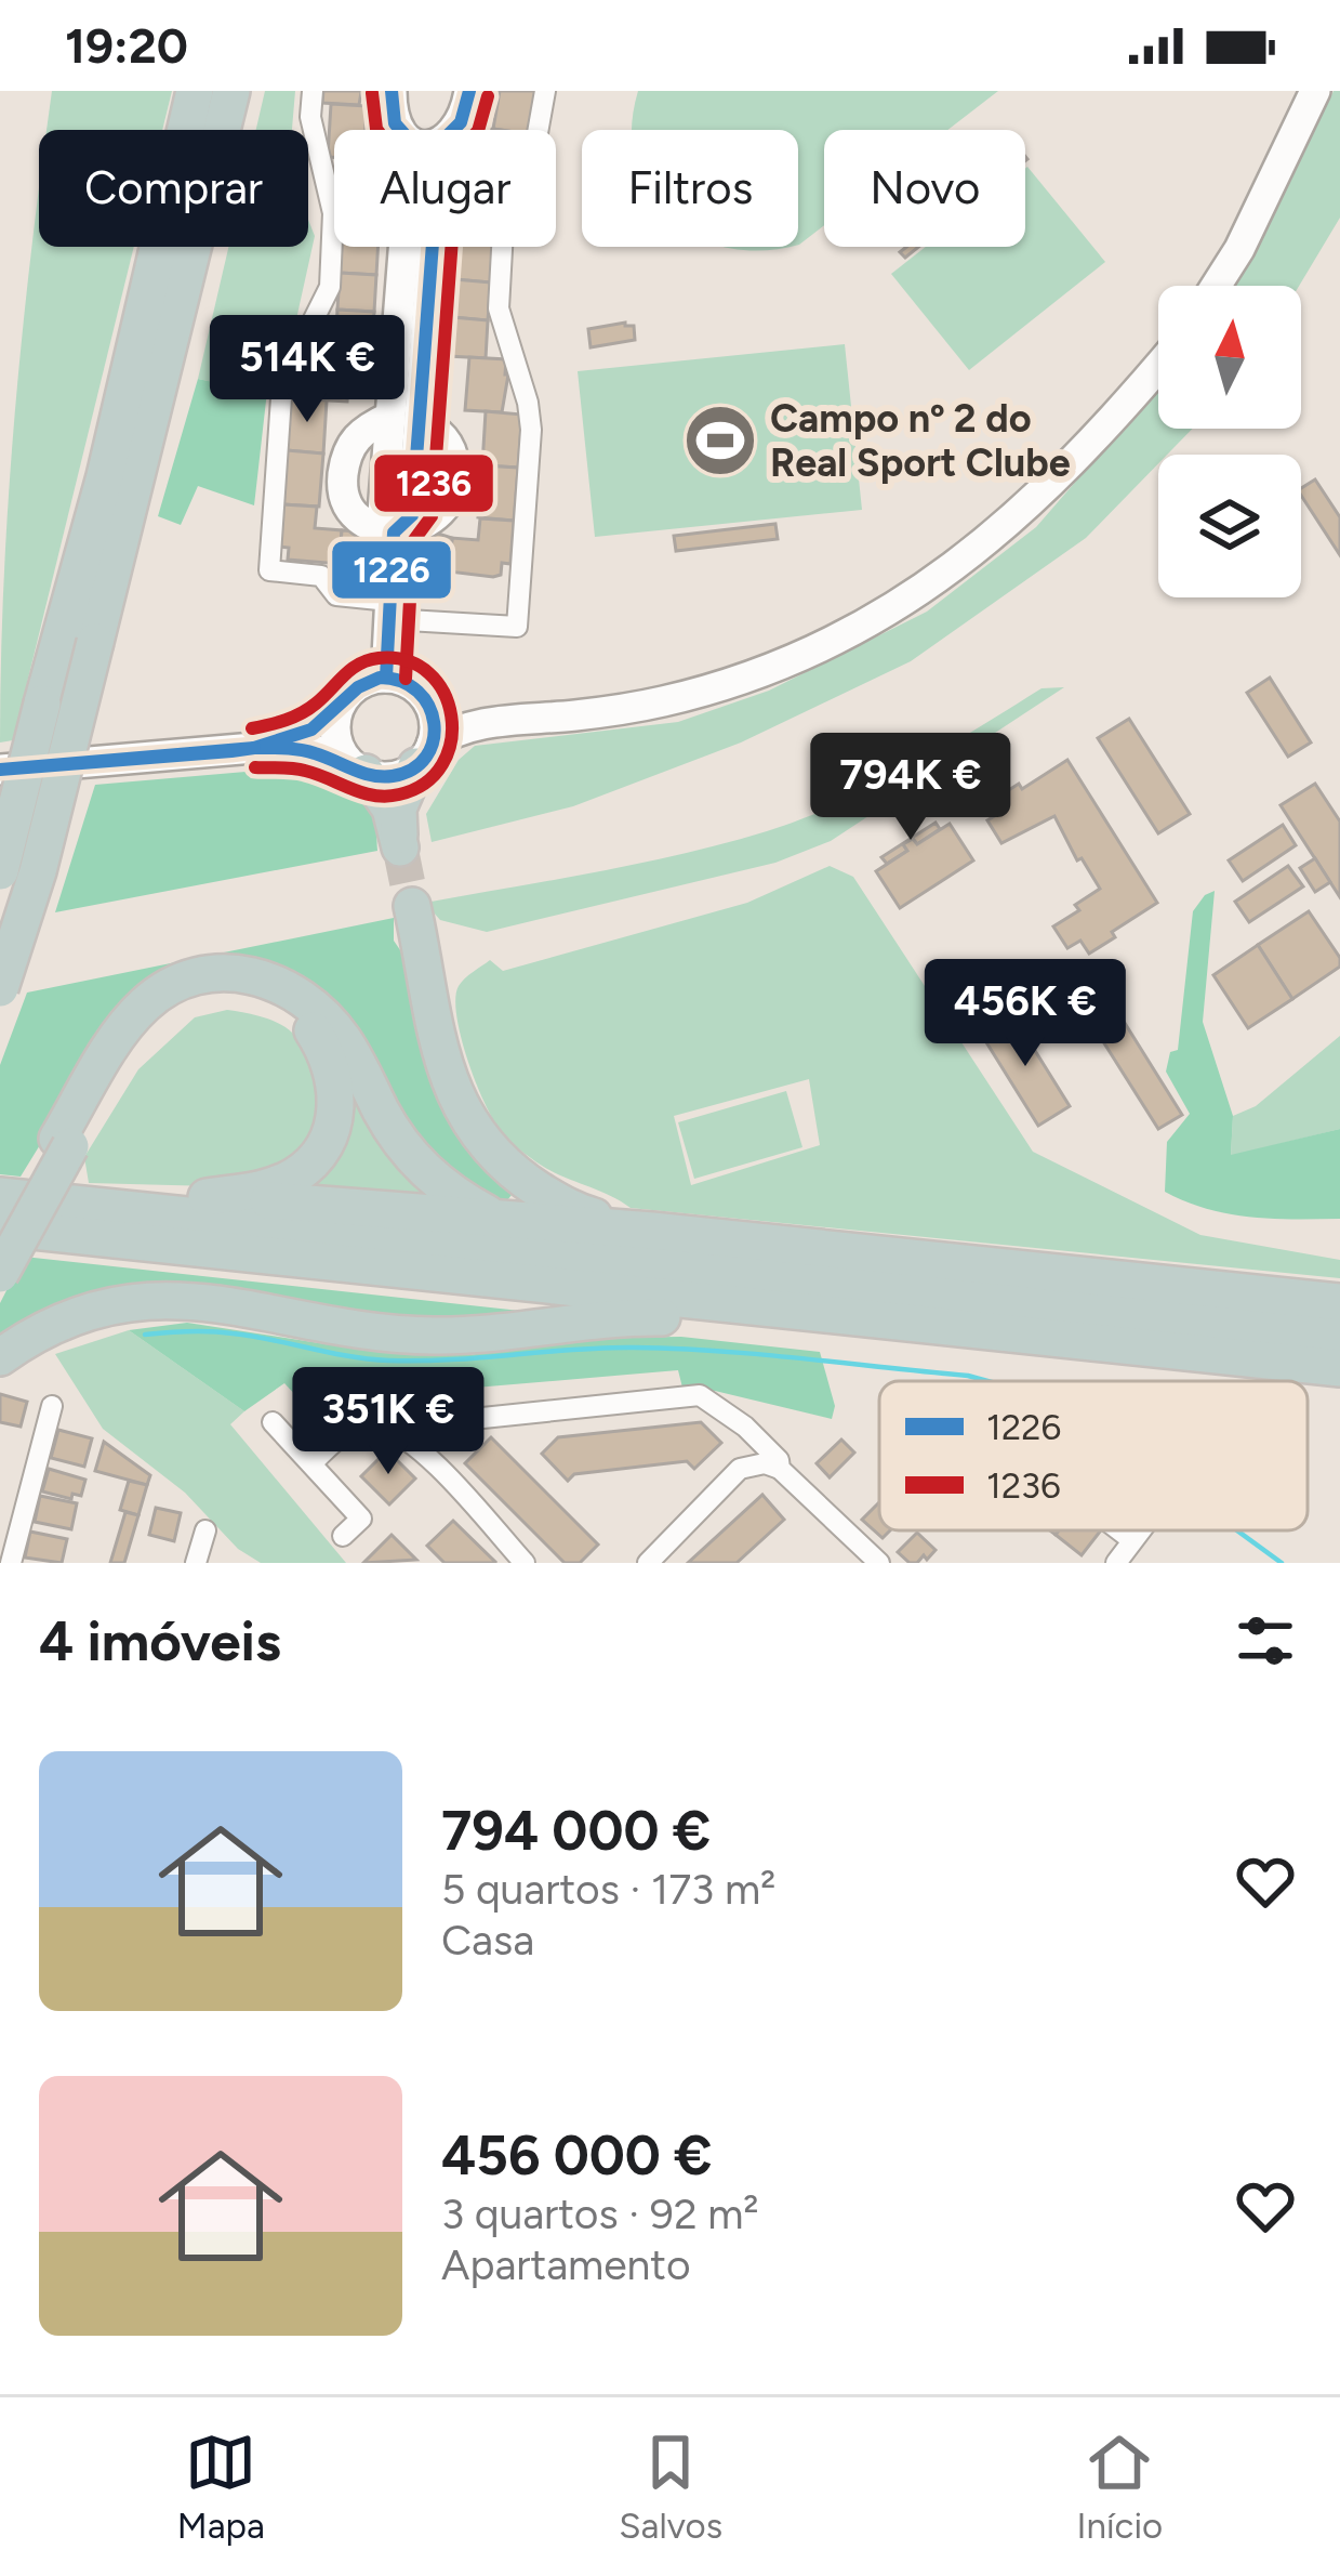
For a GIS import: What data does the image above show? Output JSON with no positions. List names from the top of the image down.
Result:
{
  "places": {
    "sports": ["Campo nº 2 do Real Sport Clube"]
  },
  "lines": ["transit line 1226", "transit line 1236"],
  "legend": ["1226", "1236"],
  "north": "top",
  "page": {
    "status": "19:20",
    "chip": [
      "Comprar",
      "Alugar",
      "Filtros",
      "Novo"
    ],
    "price": [
      "514K €",
      "794K €",
      "456K €",
      "351K €"
    ],
    "heading": "4 imóveis",
    "list": [
      {
        "name": "794 000 €",
        "note": "5 quartos · 173 m² · Casa"
      },
      {
        "name": "456 000 €",
        "note": "3 quartos · 92 m² · Apartamento"
      }
    ],
    "tabs": ["Mapa", "Salvos", "Início"]
  }
}
